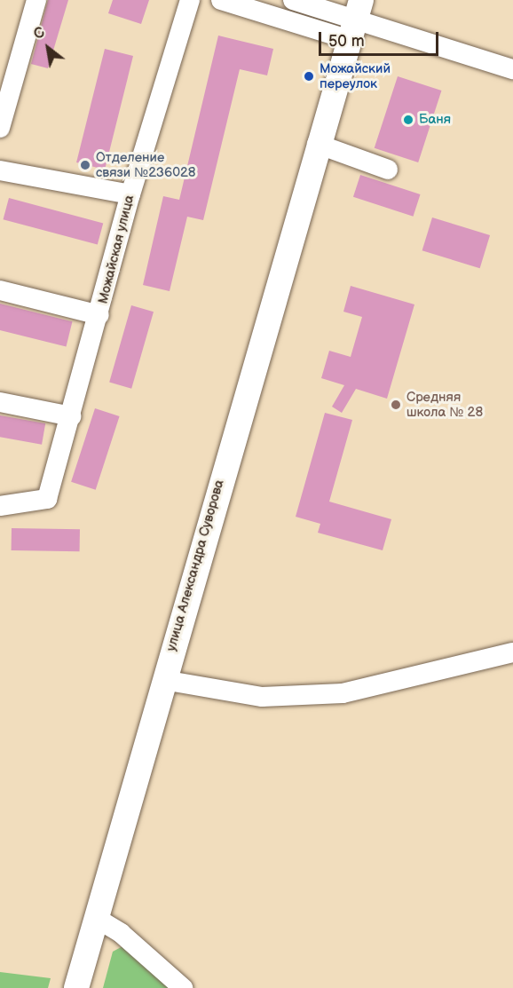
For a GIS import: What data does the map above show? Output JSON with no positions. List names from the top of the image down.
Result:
{
  "streets": {
    "main road": ["улица Александра Суворова"],
    "street": ["Можайская улица"]
  },
  "places": [
    "Можайский переулок",
    "Баня",
    "Отделение связи №236028",
    "Средняя школа № 28"
  ],
  "scale_bar": "50 m",
  "north": "top left"
}
